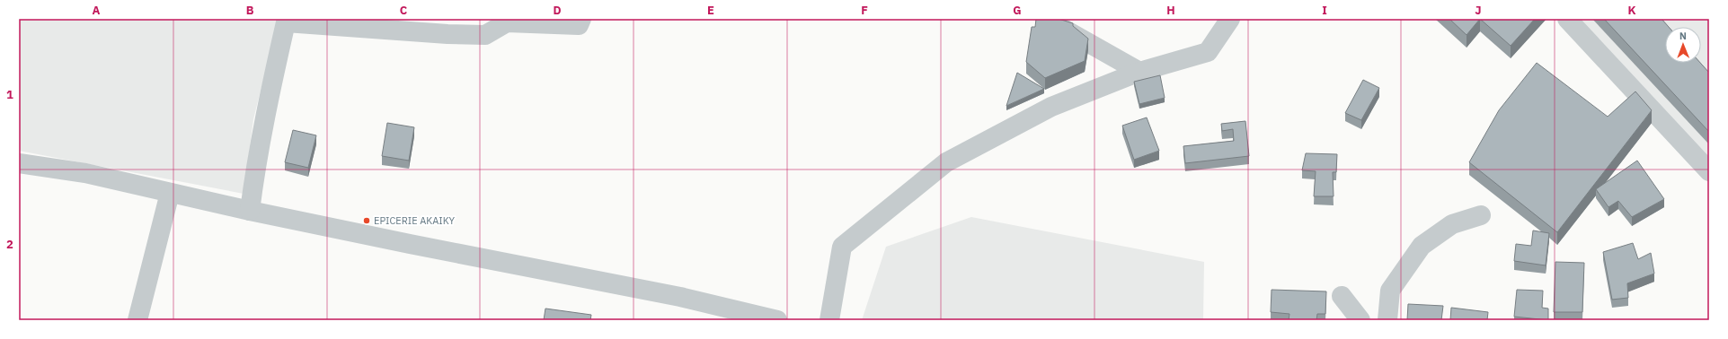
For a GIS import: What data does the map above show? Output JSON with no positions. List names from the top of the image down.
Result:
{
  "places": ["EPICERIE AKAIKY"],
  "north": "top",
  "grid": {
    "columns": [
      "A",
      "B",
      "C",
      "D",
      "E",
      "F",
      "G",
      "H",
      "I",
      "J",
      "K"
    ],
    "rows": ["1", "2"]
  }
}
